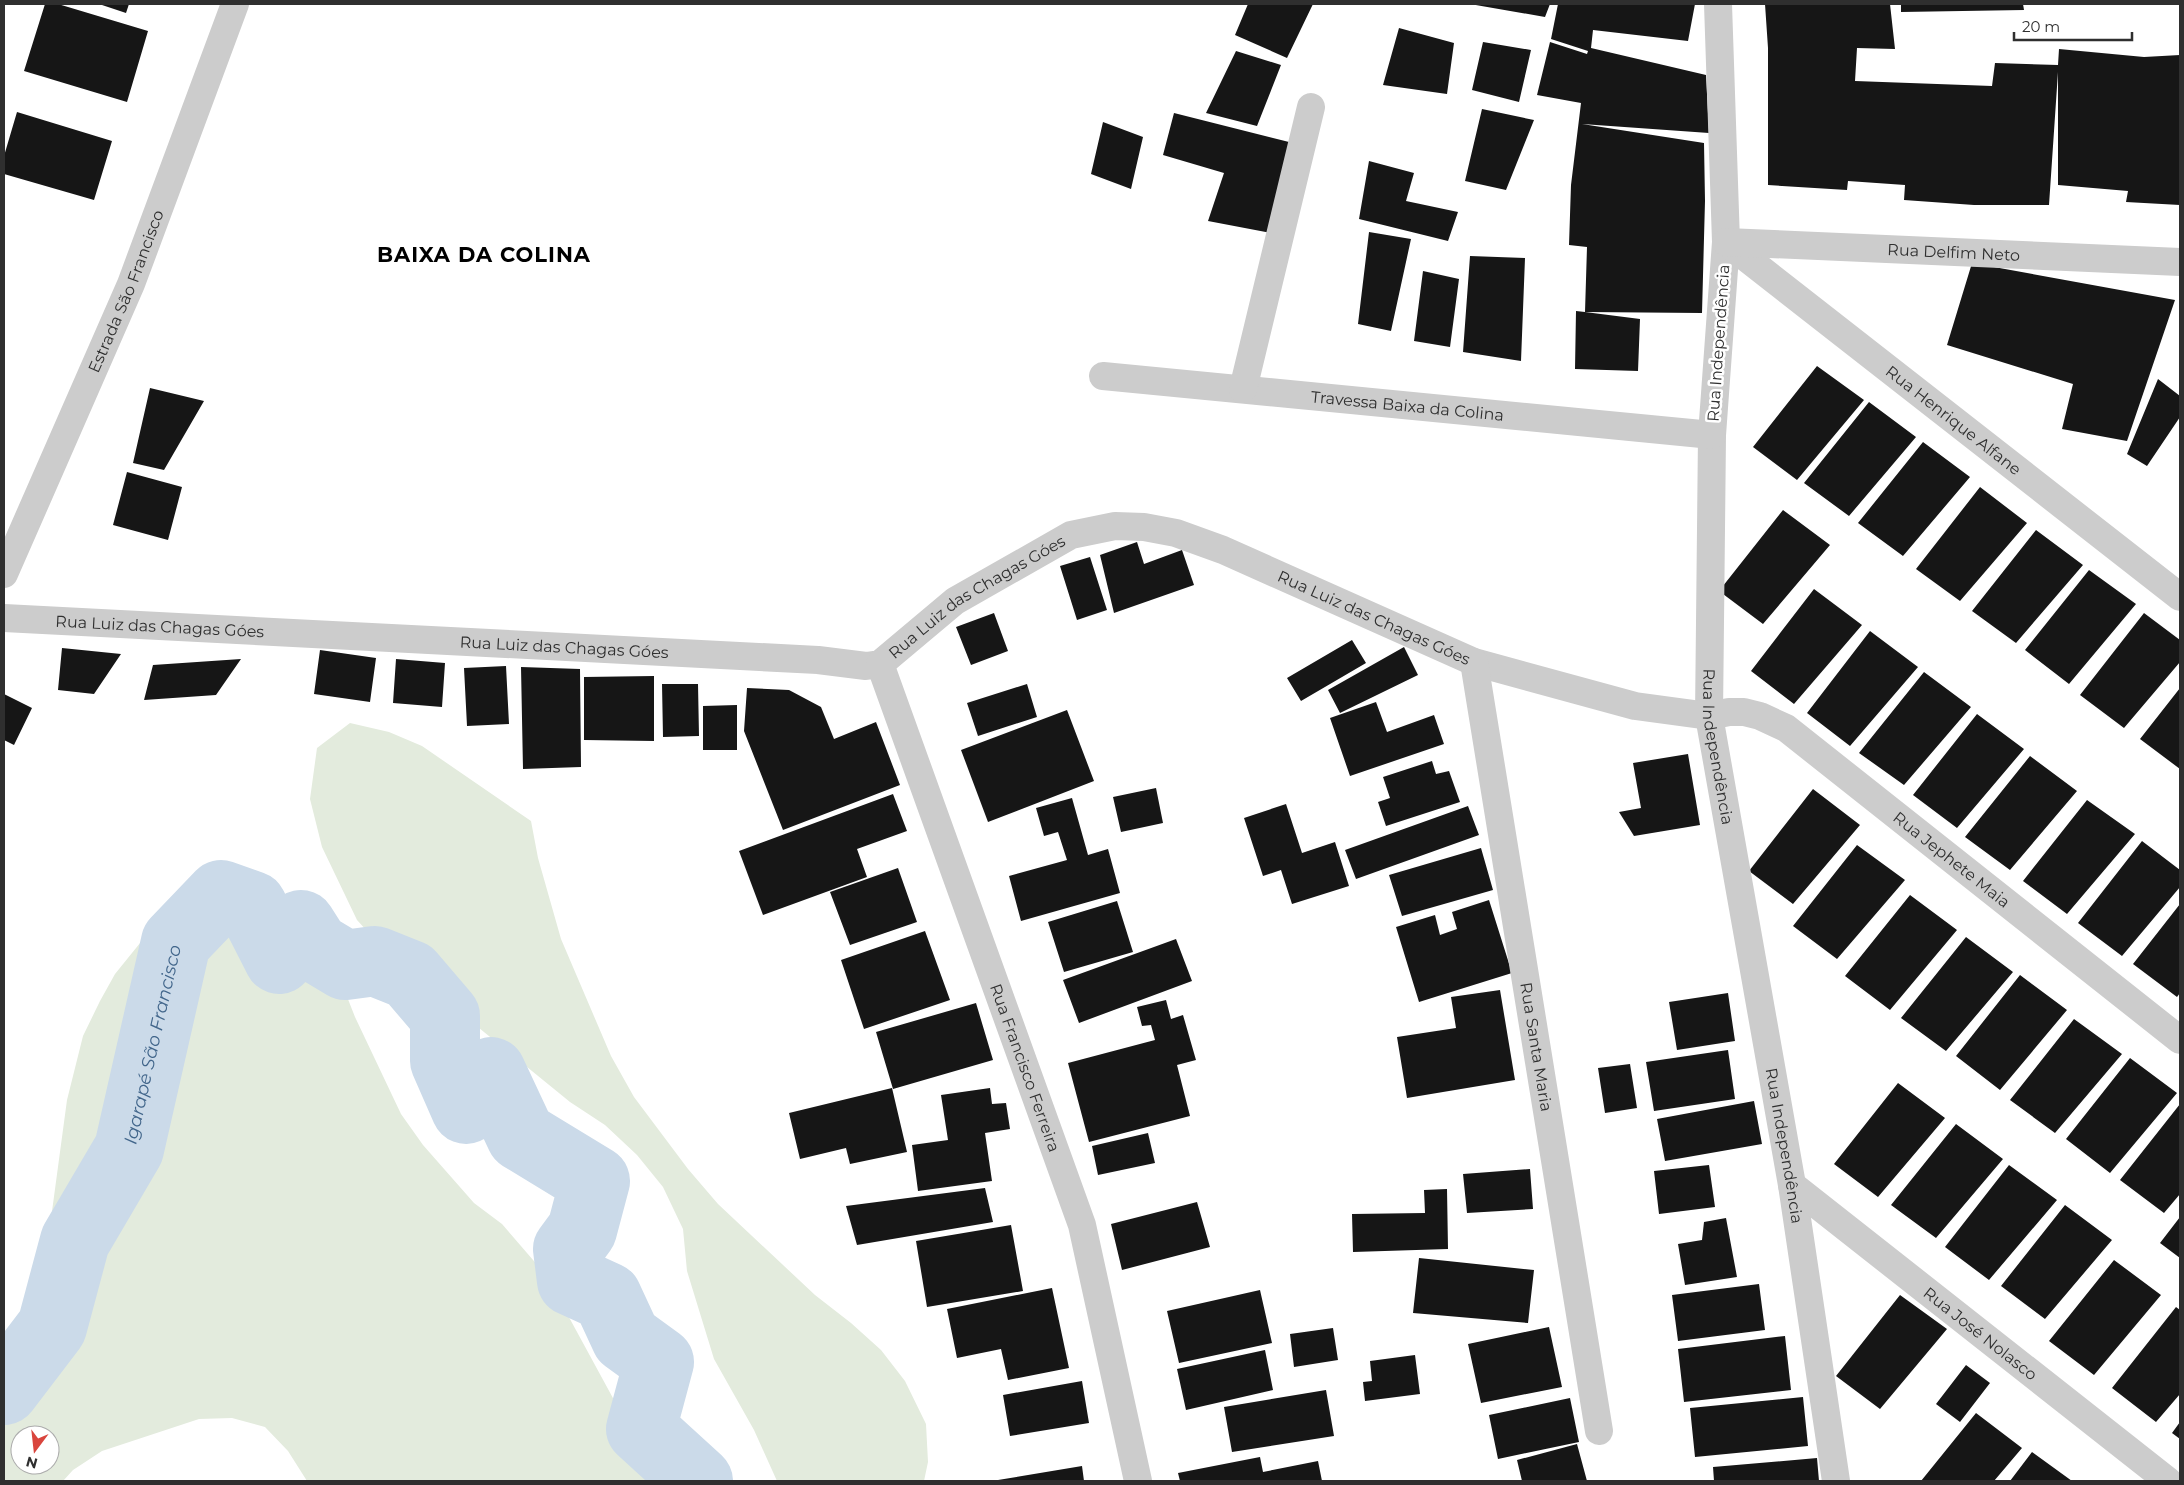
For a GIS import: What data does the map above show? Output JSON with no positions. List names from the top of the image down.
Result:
{
  "streets": {
    "street": [
      "Rua Delfim Neto",
      "Estrada São Francisco",
      "Rua Independência",
      "Travessa Baixa da Colina",
      "Rua Henrique Alfane",
      "Rua Luiz das Chagas Góes",
      "Rua Jephete Maia",
      "Rua Santa Maria",
      "Rua Francisco Ferreira",
      "Rua José Nolasco"
    ]
  },
  "crossings": [
    ["Rua Delfim Neto", "Rua Independência"],
    ["Rua Delfim Neto", "Rua Henrique Alfane"],
    ["Rua Independência", "Travessa Baixa da Colina"],
    ["Rua Independência", "Rua Henrique Alfane"],
    ["Rua Independência", "Rua Luiz das Chagas Góes"],
    ["Rua Independência", "Rua Jephete Maia"],
    ["Rua Independência", "Rua José Nolasco"],
    ["Rua Luiz das Chagas Góes", "Rua Jephete Maia"],
    ["Rua Luiz das Chagas Góes", "Rua Santa Maria"],
    ["Rua Luiz das Chagas Góes", "Rua Francisco Ferreira"]
  ],
  "districts": ["BAIXA DA COLINA"],
  "water": ["Igarapé São Francisco"],
  "scale_bar": "20 m",
  "north": "bottom"
}
